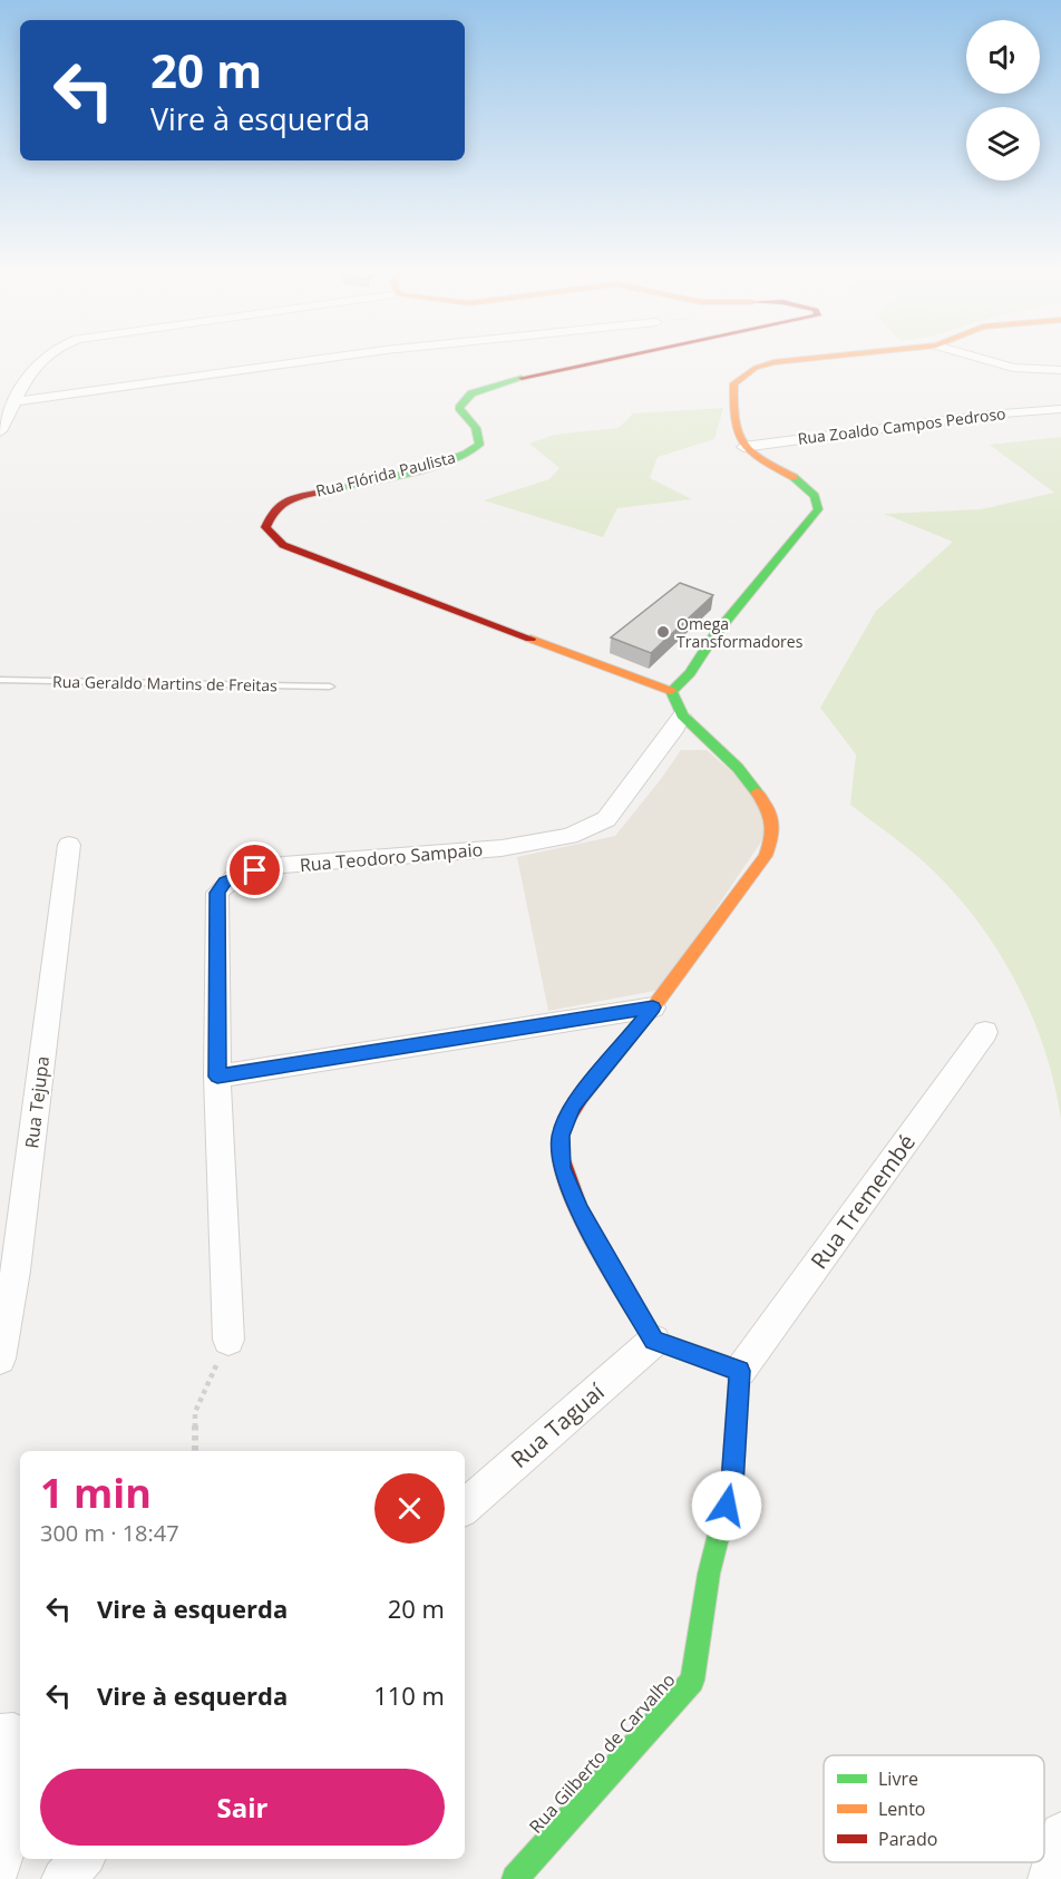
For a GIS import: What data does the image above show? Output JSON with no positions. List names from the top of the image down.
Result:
{
  "streets": {
    "street": [
      "Rua Zoaldo Campos Pedroso",
      "Rua Flórida Paulista",
      "Rua Teodoro Sampaio",
      "Rua Tejupa",
      "Rua Tremembé",
      "Rua Taguaí",
      "Rua Gilberto de Carvalho"
    ],
    "lane": ["Rua Geraldo Martins de Freitas"]
  },
  "crossings": [
    ["Rua Tremembé", "Rua Gilberto de Carvalho"]
  ],
  "places": ["Omega Transformadores"],
  "legend": ["Livre", "Lento", "Parado"],
  "page": {
    "turn": ["20 m", "Vire à esquerda"],
    "heading": ["1 min", "300 m · 18:47"],
    "list": [
      {
        "name": "Vire à esquerda",
        "value": "20 m"
      },
      {
        "name": "Vire à esquerda",
        "value": "110 m"
      }
    ],
    "buttons": "Sair"
  }
}
